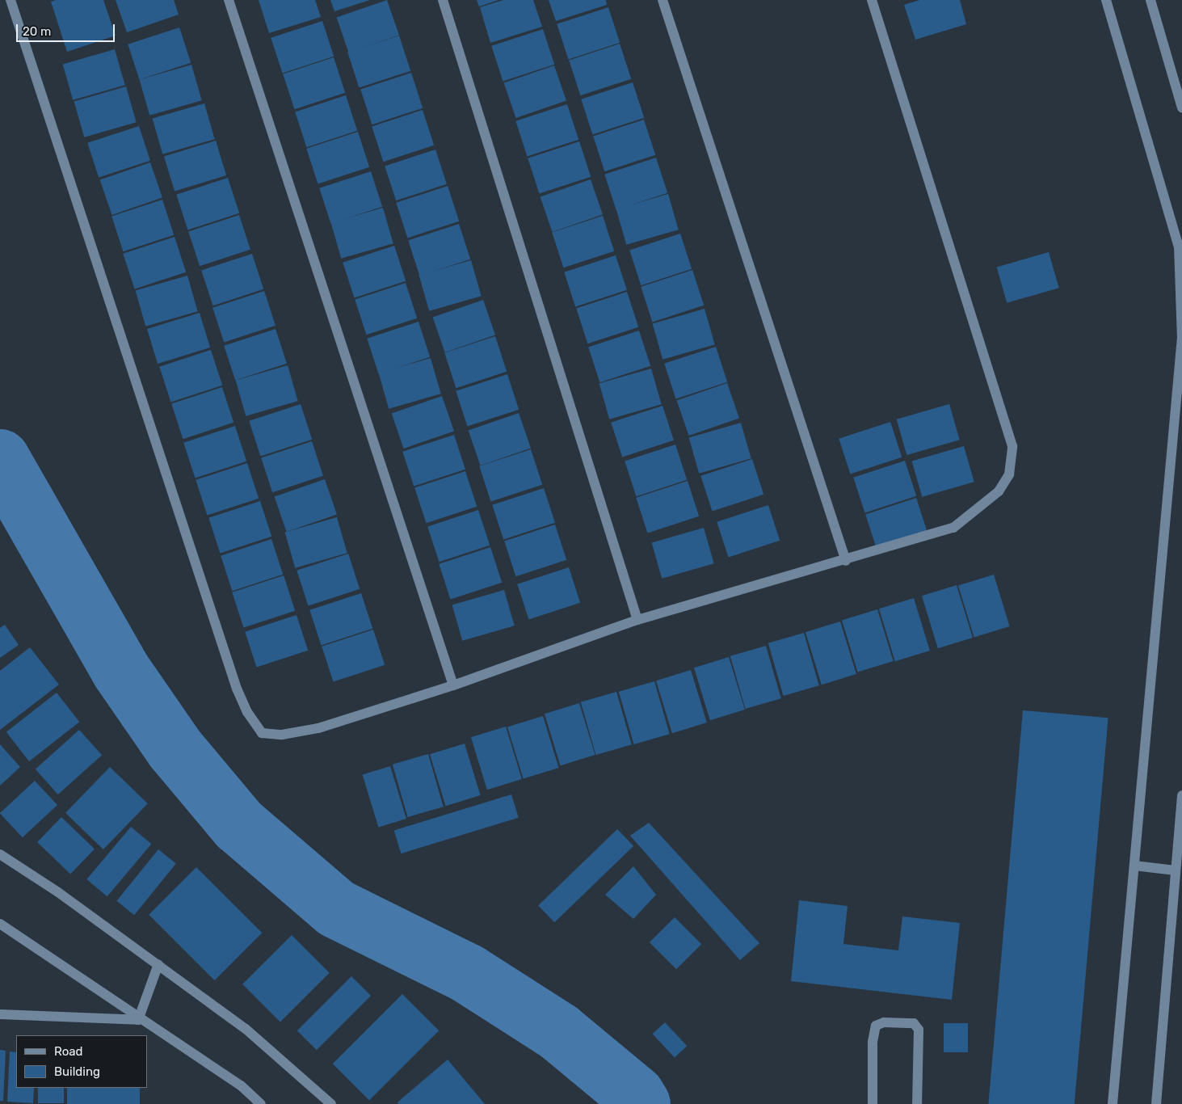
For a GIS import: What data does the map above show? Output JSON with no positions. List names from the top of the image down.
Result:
{
  "legend": ["Road", "Building"],
  "scale_bar": "20 m"
}
